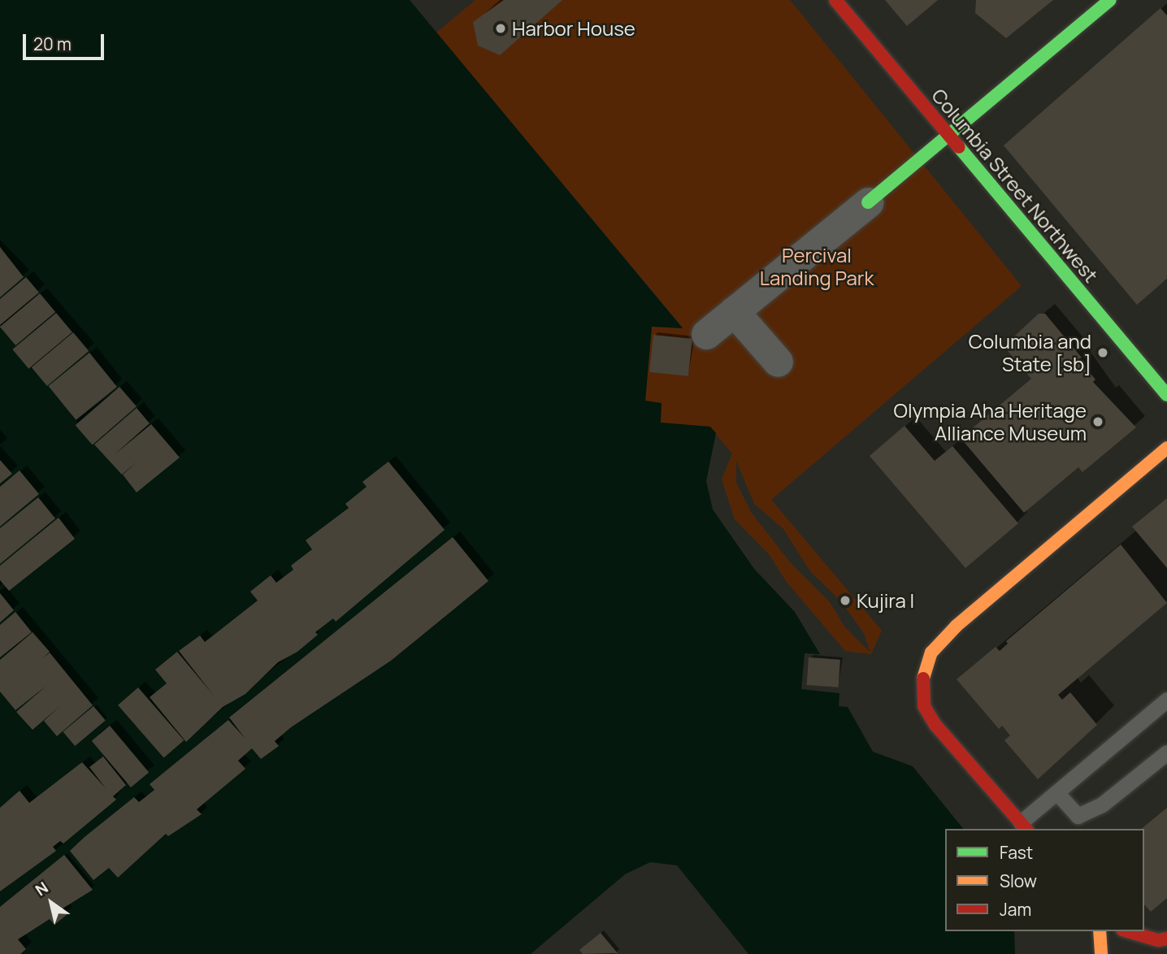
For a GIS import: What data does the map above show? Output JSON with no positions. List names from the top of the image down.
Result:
{
  "streets": {
    "street": ["Columbia Street Northwest"]
  },
  "parks": ["Percival Landing Park"],
  "places": [
    "Harbor House",
    "Columbia and State [sb]",
    "Olympia Aha Heritage Alliance Museum",
    "Kujira I"
  ],
  "legend": ["Fast", "Slow", "Jam"],
  "scale_bar": "20 m",
  "north": "top left"
}
